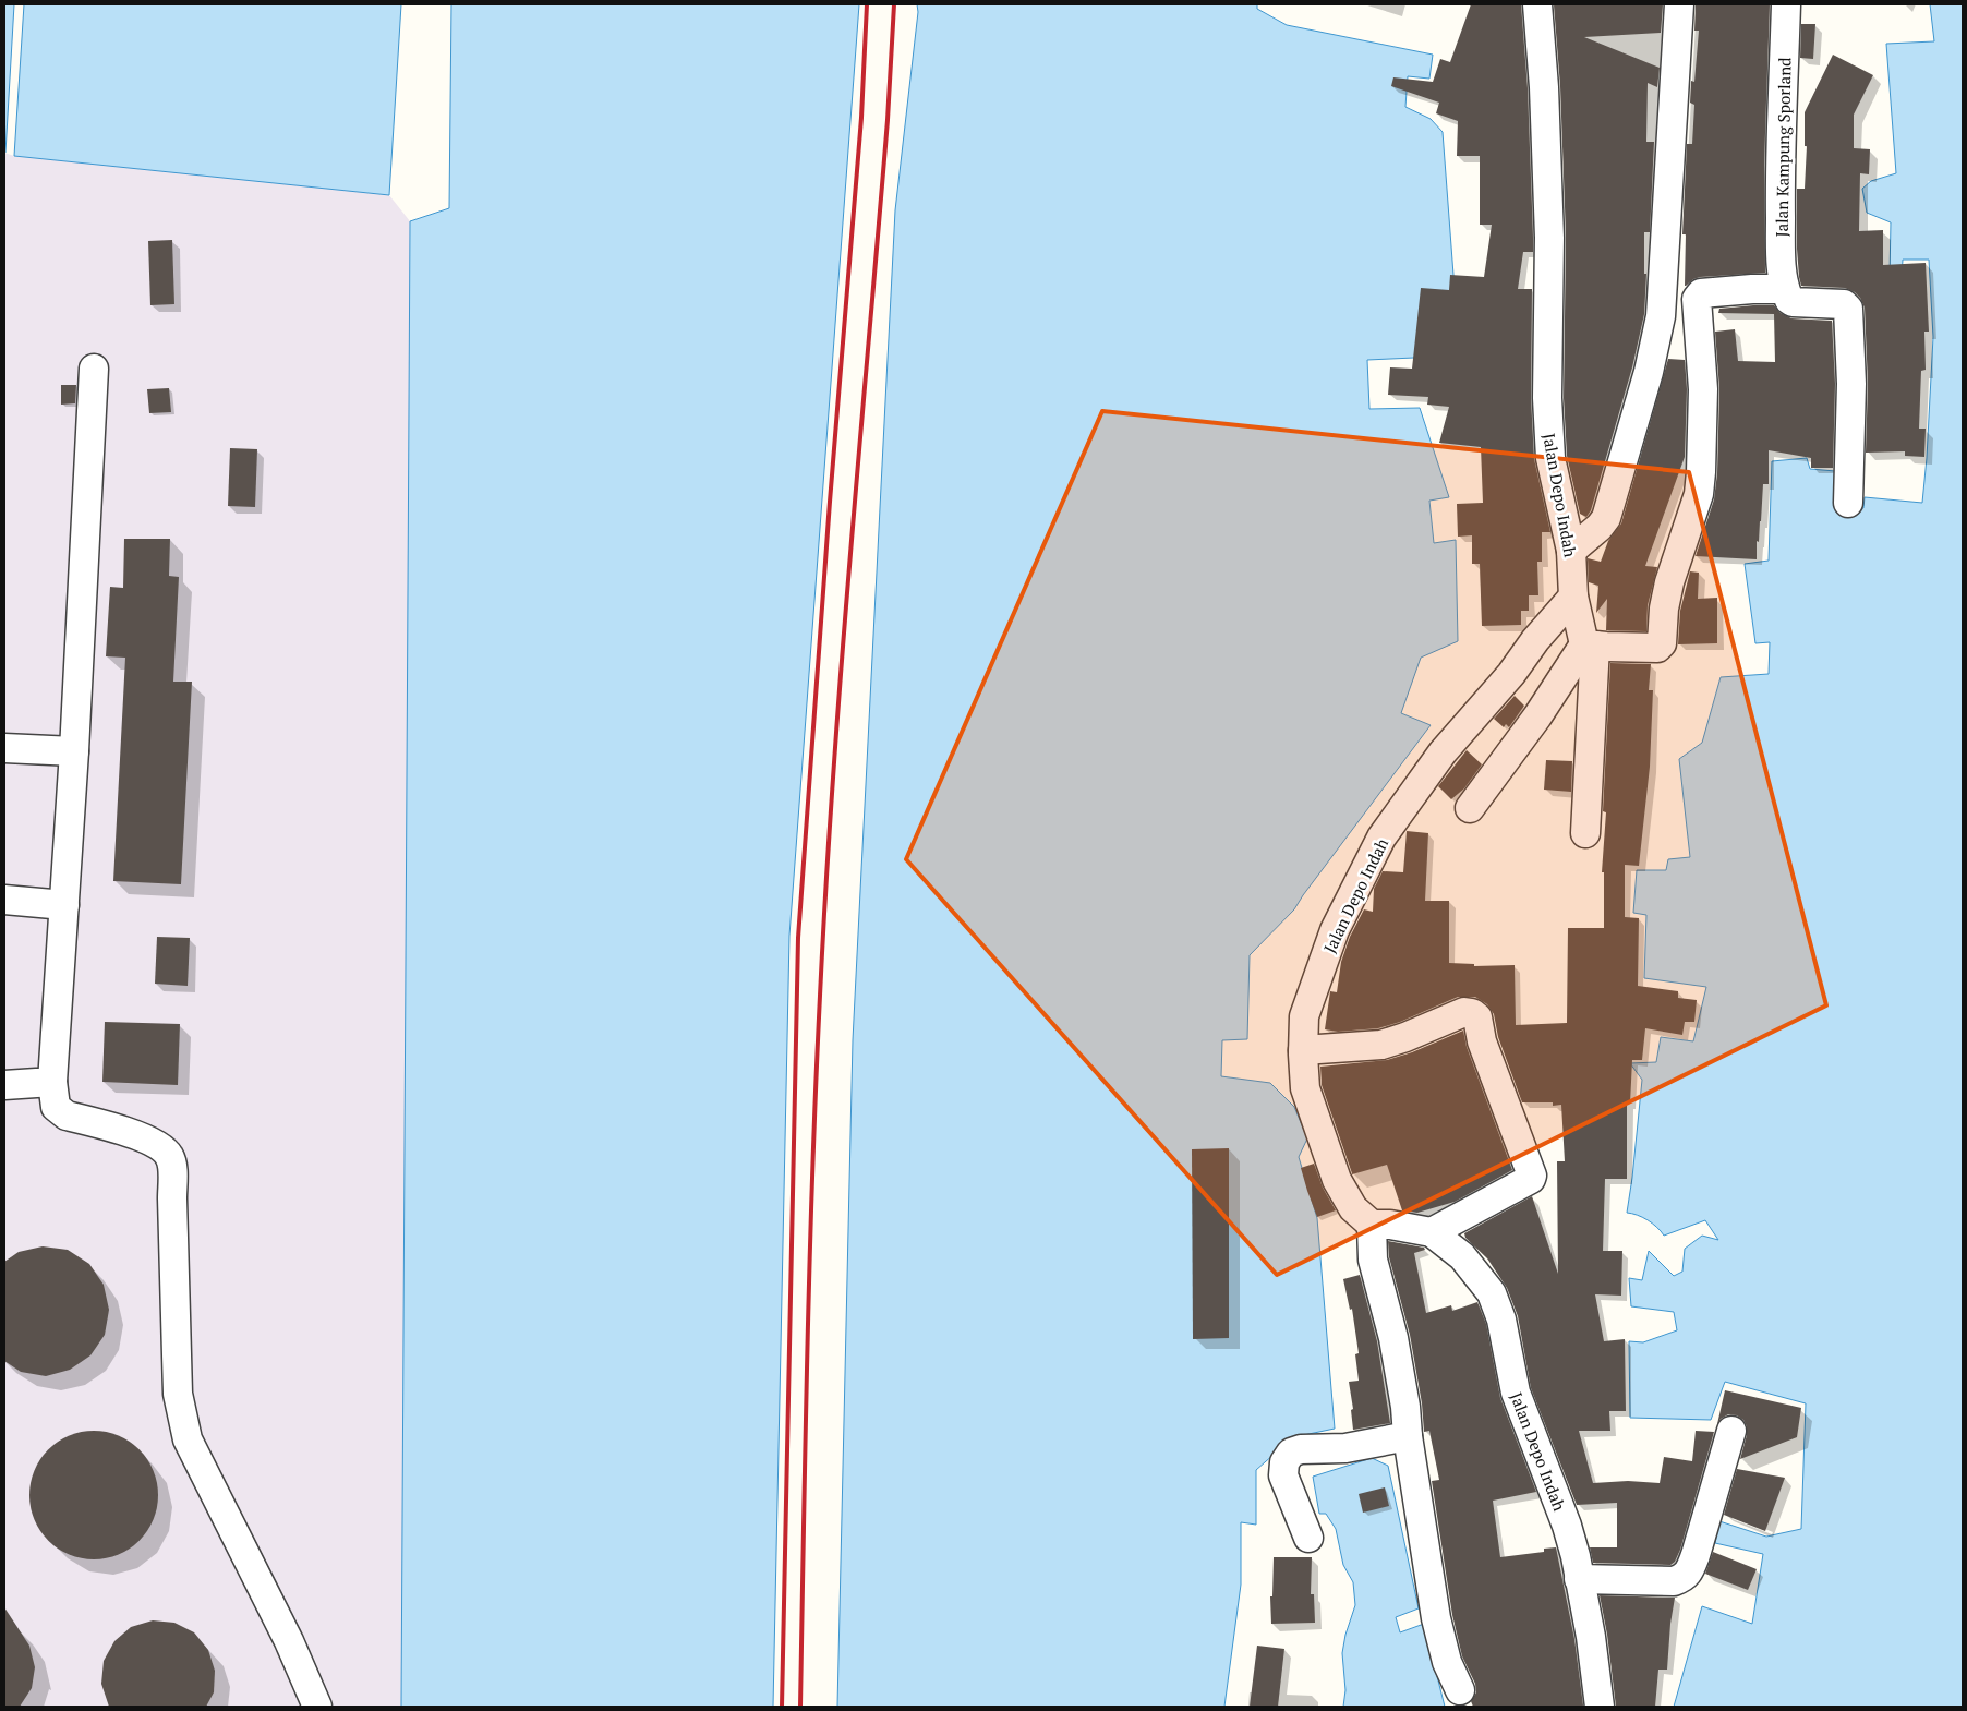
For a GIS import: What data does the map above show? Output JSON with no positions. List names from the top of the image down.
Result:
{
  "streets": {
    "street": ["Jalan Kampung Sporland", "Jalan Depo Indah"]
  }
}
